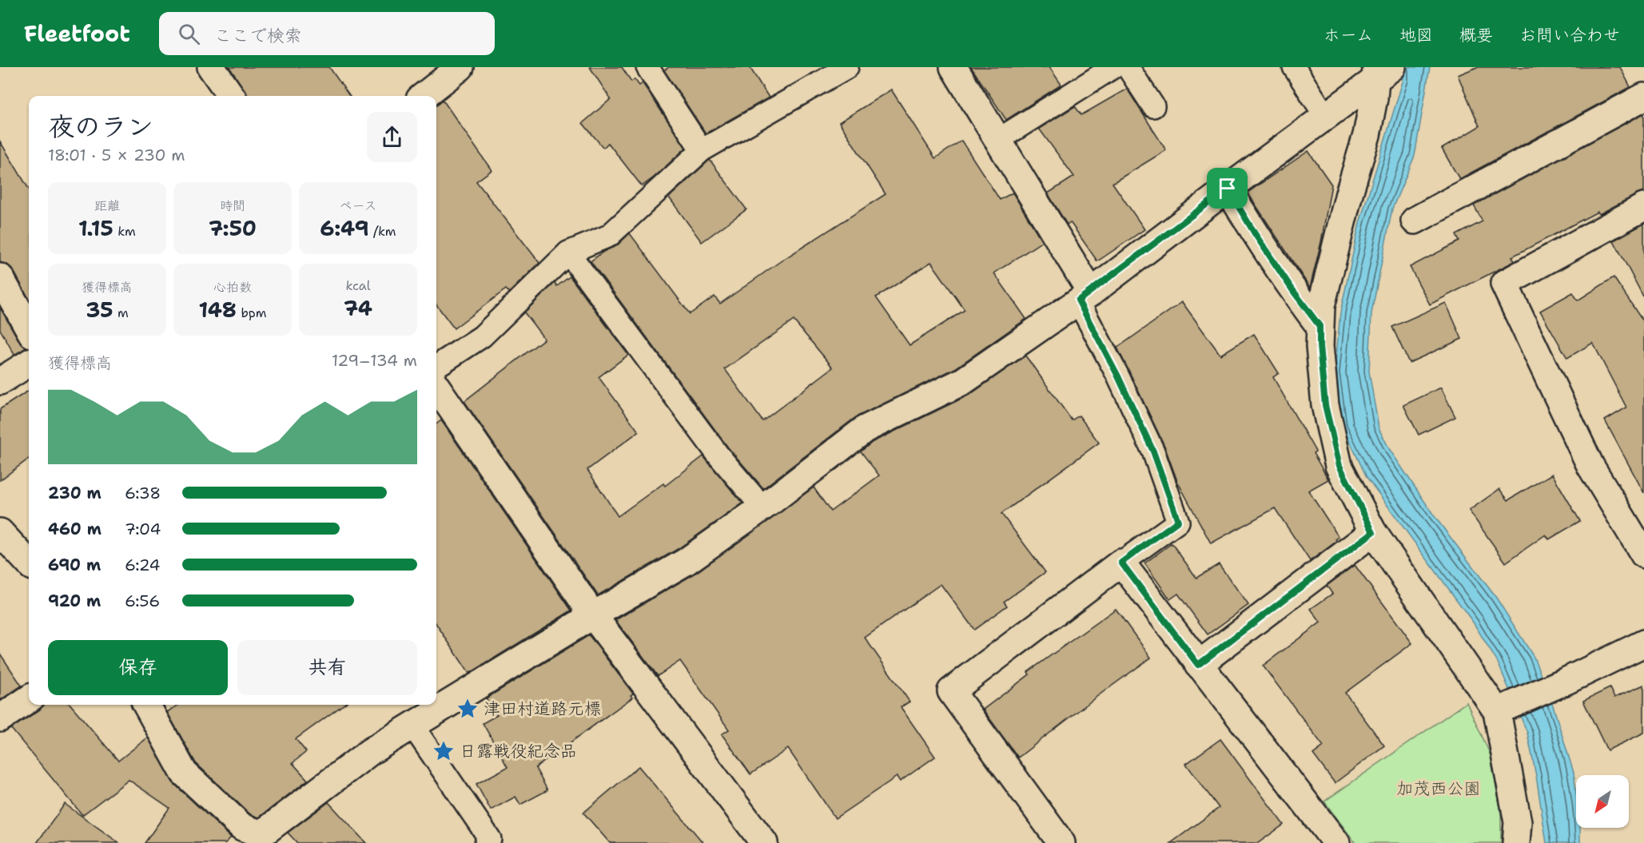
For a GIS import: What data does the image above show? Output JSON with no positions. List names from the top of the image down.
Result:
{
  "parks": ["加茂西公園"],
  "places": {
    "place": ["津田村道路元標", "日露戦役紀念品"]
  },
  "north": "bottom left",
  "page": {
    "header": "Fleetfoot",
    "search": "ここで検索",
    "nav": [
      "ホーム",
      "地図",
      "概要",
      "お問い合わせ"
    ],
    "heading": ["夜のラン", "18:01 · 5 × 230 m"],
    "stats": [
      ["距離", "1.15 km"],
      ["時間", "7:50"],
      ["ペース", "6:49 /km"],
      ["獲得標高", "35 m"],
      ["心拍数", "148 bpm"],
      ["kcal", "74"]
    ],
    "chart": ["獲得標高", "129–134 m"],
    "list": [
      {
        "name": "230 m",
        "note": "6:38"
      },
      {
        "name": "460 m",
        "note": "7:04"
      },
      {
        "name": "690 m",
        "note": "6:24"
      },
      {
        "name": "920 m",
        "note": "6:56"
      }
    ],
    "buttons": ["保存", "共有"]
  }
}
